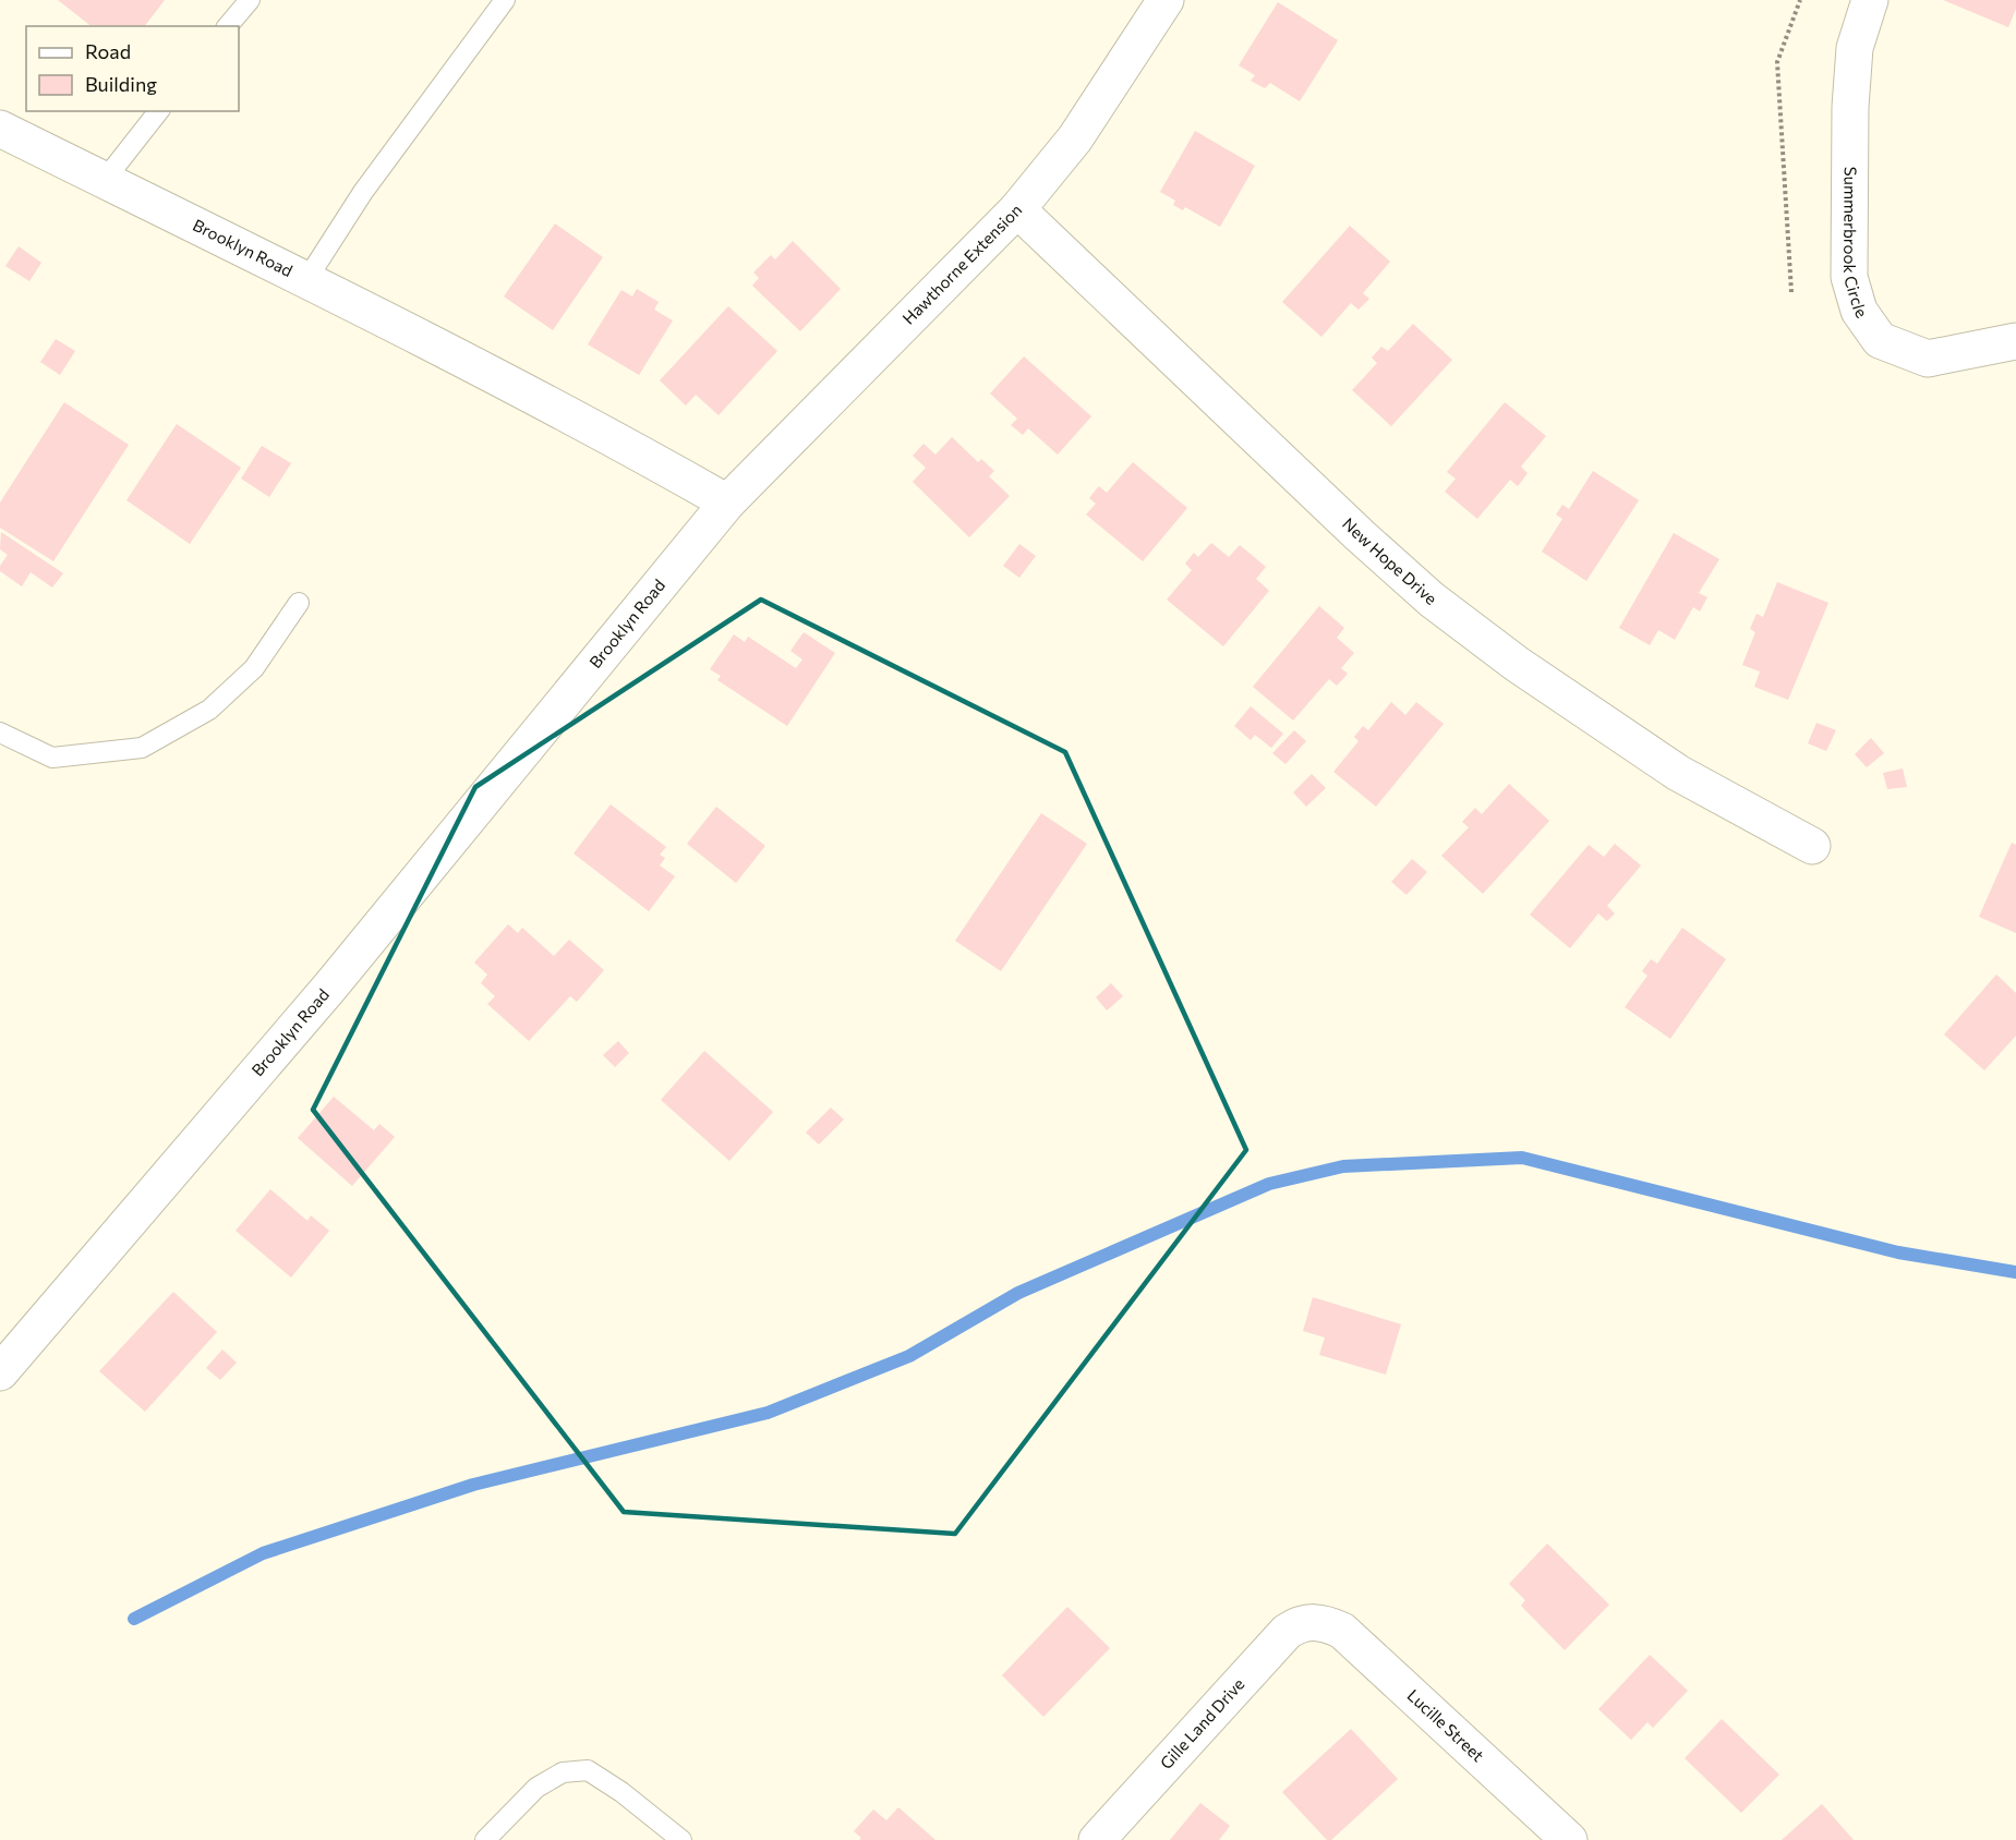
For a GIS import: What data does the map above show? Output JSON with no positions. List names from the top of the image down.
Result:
{
  "streets": {
    "street": [
      "Summerbrook Circle",
      "Brooklyn Road",
      "Hawthorne Extension",
      "New Hope Drive",
      "Gille Land Drive",
      "Lucille Street"
    ]
  },
  "crossings": [
    ["Brooklyn Road", "Hawthorne Extension"],
    ["Hawthorne Extension", "New Hope Drive"],
    ["Gille Land Drive", "Lucille Street"]
  ],
  "legend": ["Road", "Building"]
}
